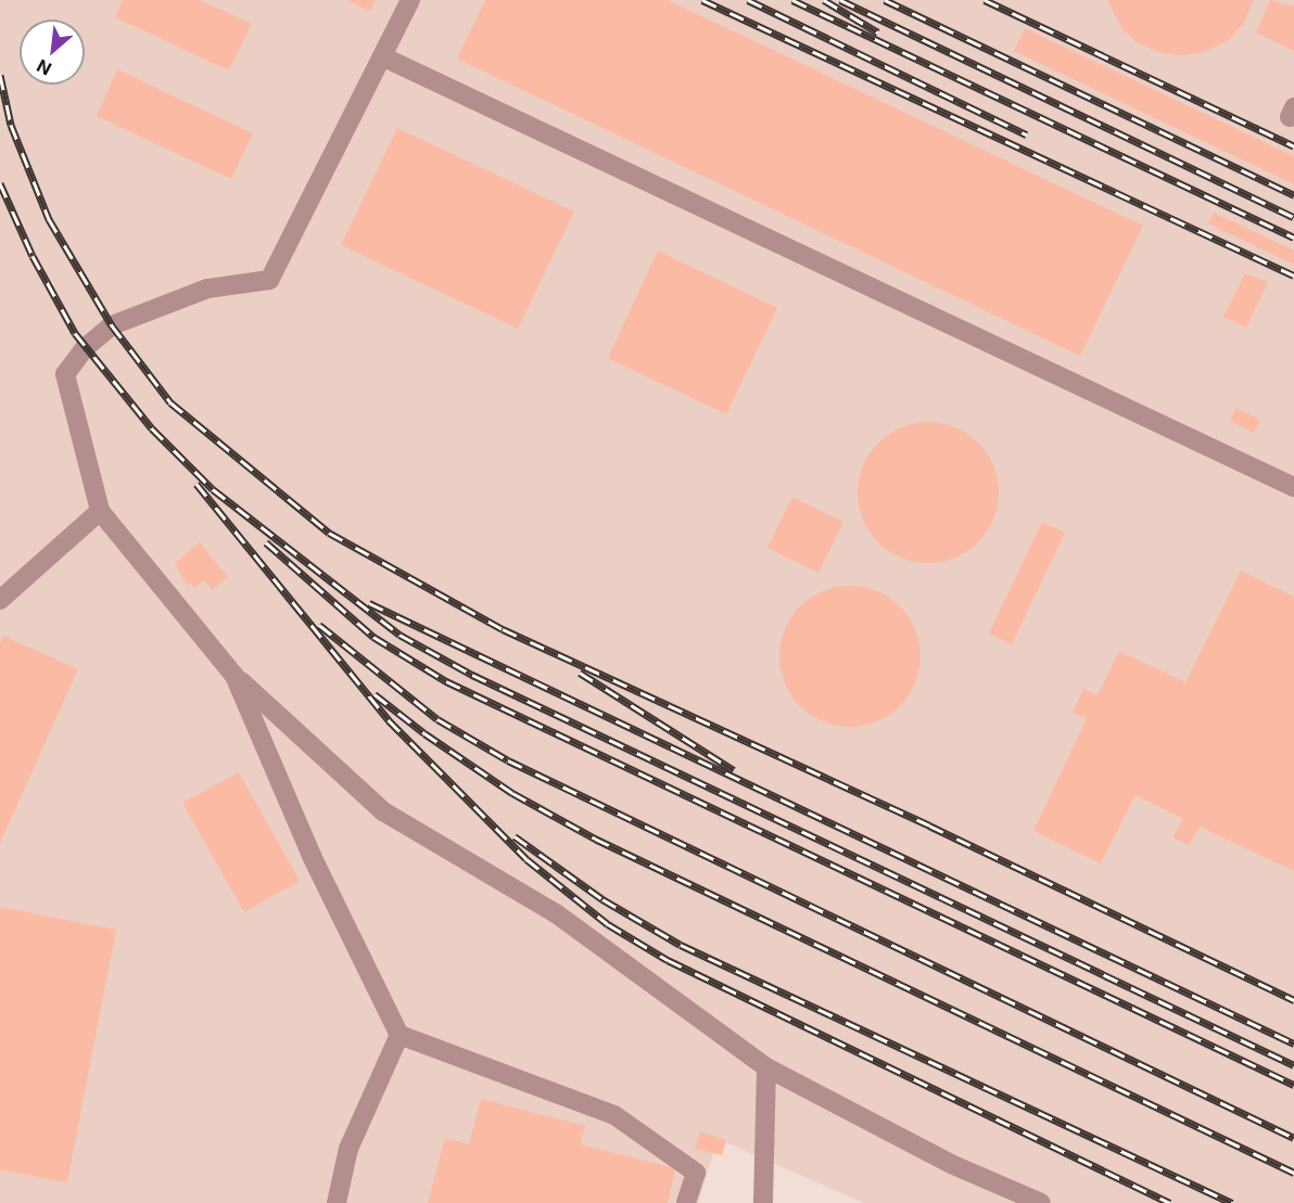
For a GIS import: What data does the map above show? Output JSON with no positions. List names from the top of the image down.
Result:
{
  "north": "bottom left"
}
